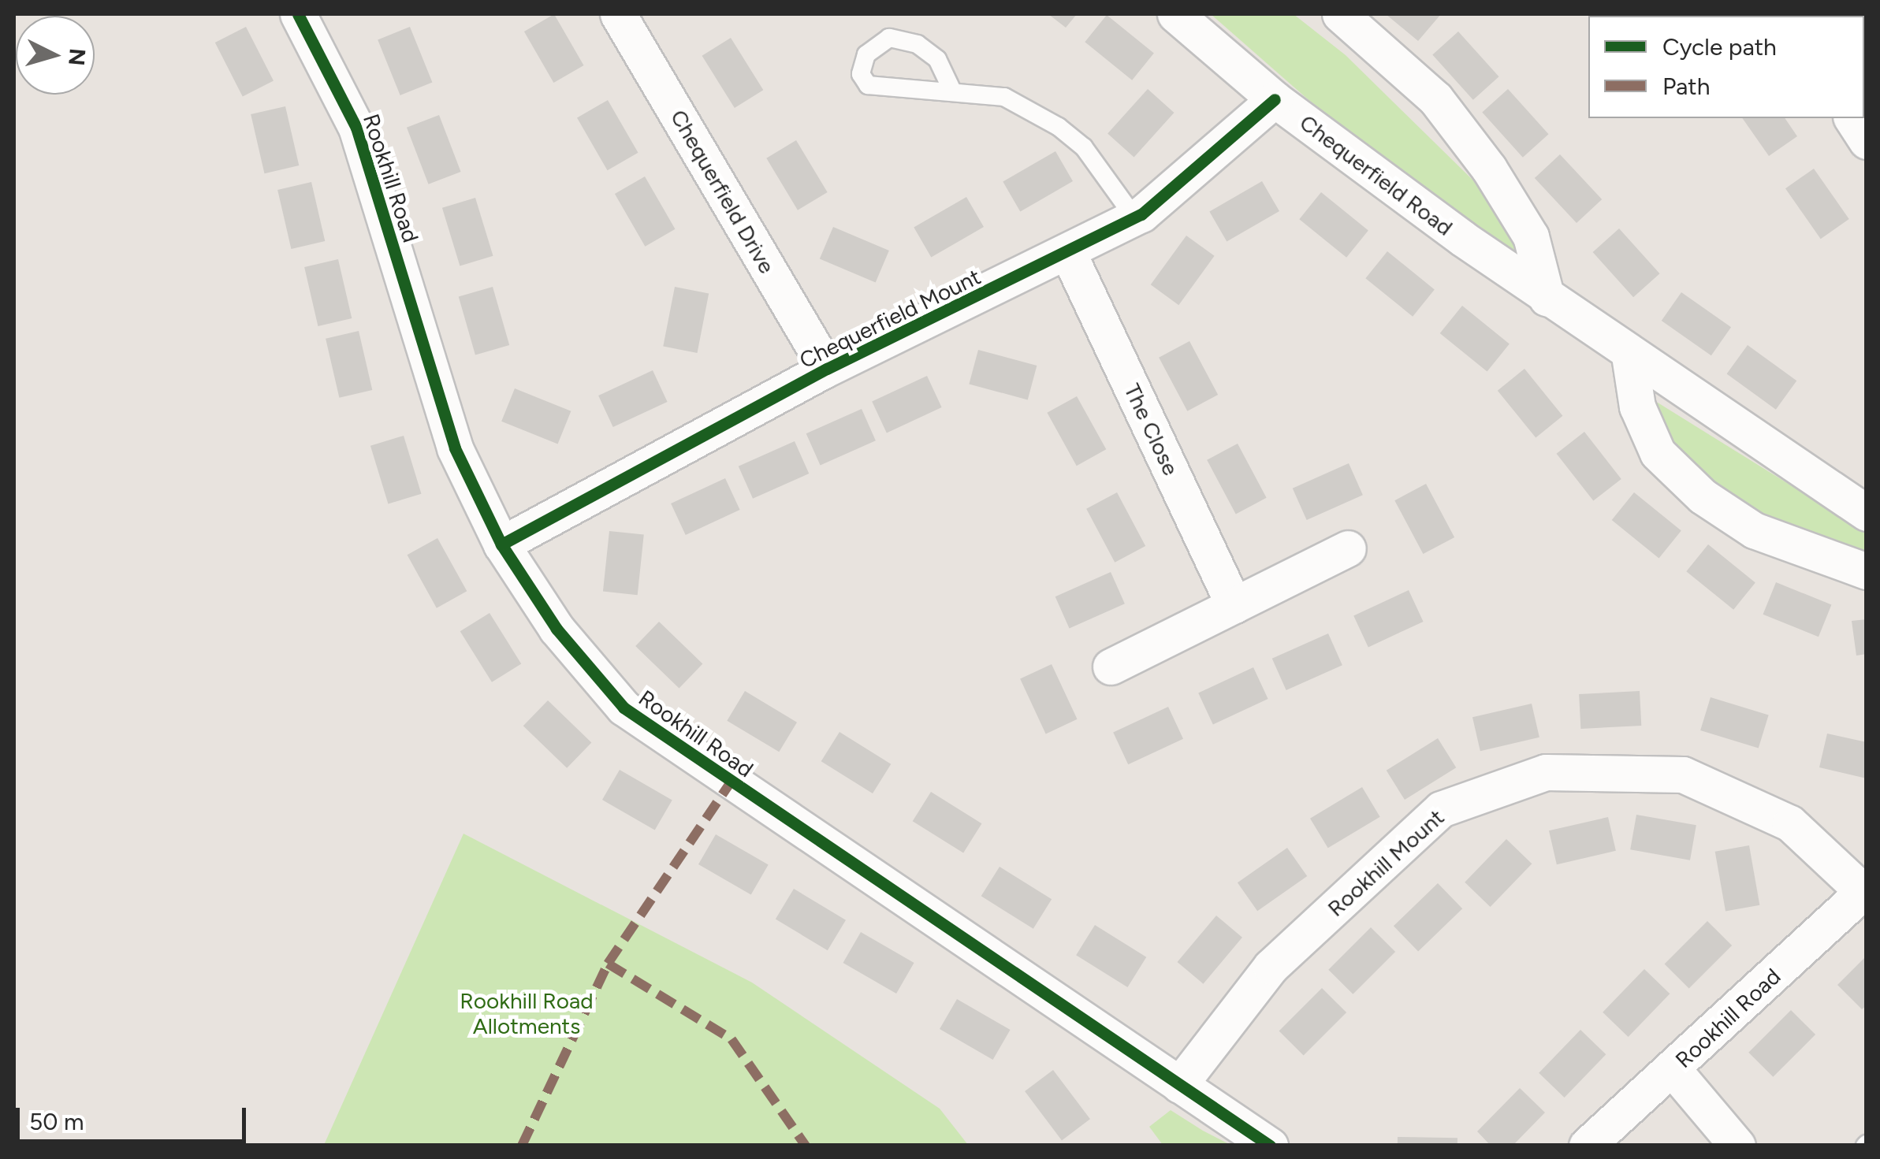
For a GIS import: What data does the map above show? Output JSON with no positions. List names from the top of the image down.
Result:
{
  "streets": {
    "street": [
      "Chequerfield Road",
      "Rookhill Road",
      "Chequerfield Drive",
      "Chequerfield Mount",
      "The Close",
      "Rookhill Mount"
    ]
  },
  "crossings": [
    ["Chequerfield Road", "Chequerfield Mount"],
    ["Rookhill Road", "Chequerfield Mount"],
    ["Rookhill Road", "Rookhill Mount"],
    ["Chequerfield Drive", "Chequerfield Mount"],
    ["Chequerfield Mount", "The Close"]
  ],
  "parks": ["Rookhill Road Allotments"],
  "legend": ["Cycle path", "Path"],
  "scale_bar": "50 m",
  "north": "right"
}
